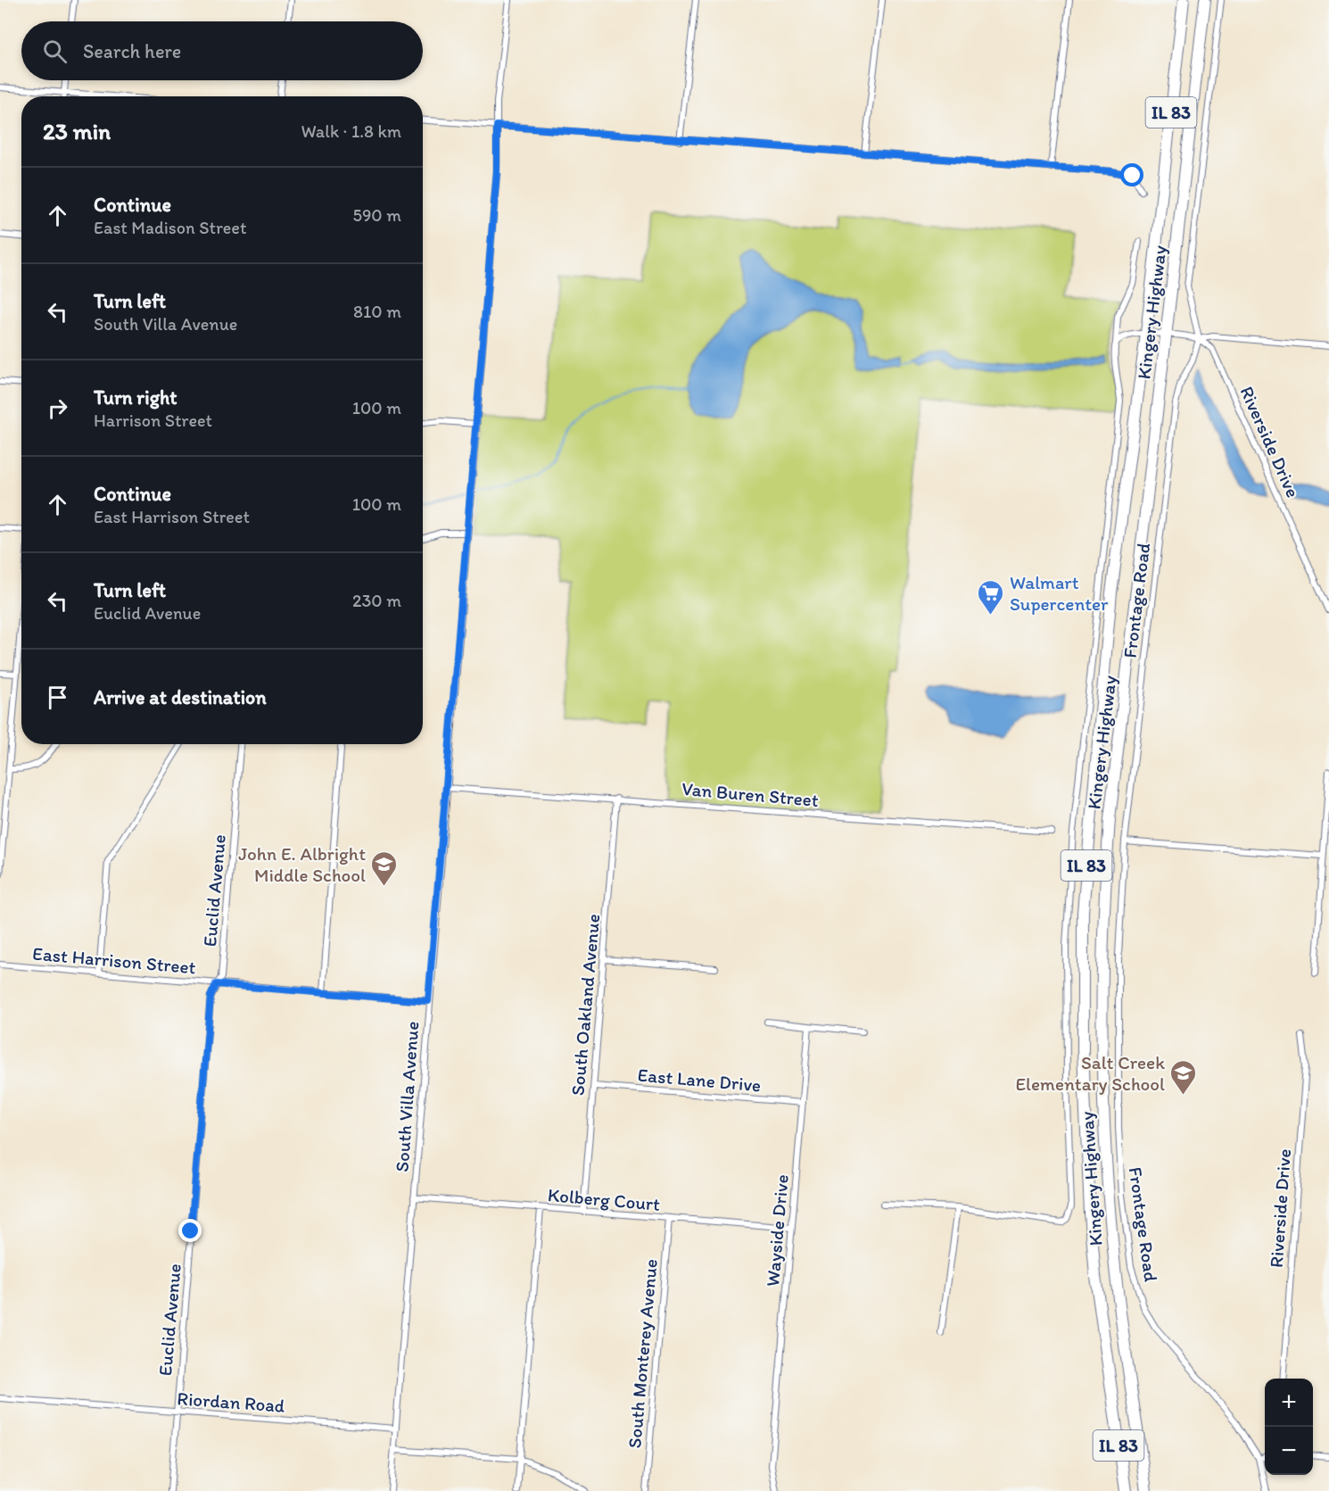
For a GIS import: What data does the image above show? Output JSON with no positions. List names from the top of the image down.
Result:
{
  "streets": {
    "highway": ["IL 83", "Kingery Highway"],
    "street": [
      "Riverside Drive",
      "Frontage Road",
      "Van Buren Street",
      "Euclid Avenue",
      "East Harrison Street",
      "South Oakland Avenue",
      "East Lane Drive",
      "South Villa Avenue",
      "Kolberg Court",
      "Wayside Drive",
      "South Monterey Avenue",
      "Riordan Road"
    ]
  },
  "crossings": [
    ["Riverside Drive", "Frontage Road"],
    ["Van Buren Street", "South Oakland Avenue"],
    ["Van Buren Street", "South Villa Avenue"],
    ["Euclid Avenue", "East Harrison Street"],
    ["Euclid Avenue", "Riordan Road"],
    ["East Harrison Street", "South Villa Avenue"],
    ["South Oakland Avenue", "East Lane Drive"],
    ["South Oakland Avenue", "Kolberg Court"],
    ["East Lane Drive", "Wayside Drive"],
    ["South Villa Avenue", "Kolberg Court"],
    ["South Villa Avenue", "Riordan Road"],
    ["Kolberg Court", "Wayside Drive"],
    ["Kolberg Court", "South Monterey Avenue"]
  ],
  "places": {
    "supermarket": ["Walmart Supercenter"],
    "school or university": ["John E. Albright Middle School", "Salt Creek Elementary School"]
  },
  "page": {
    "search": "Search here",
    "heading": ["23 min", "Walk · 1.8 km"],
    "list": [
      ["Continue", "East Madison Street", "590 m"],
      ["Turn left", "South Villa Avenue", "810 m"],
      ["Turn right", "Harrison Street", "100 m"],
      ["Continue", "East Harrison Street", "100 m"],
      ["Turn left", "Euclid Avenue", "230 m"],
      "Arrive at destination"
    ],
    "map_buttons": ["+", "−"]
  }
}
